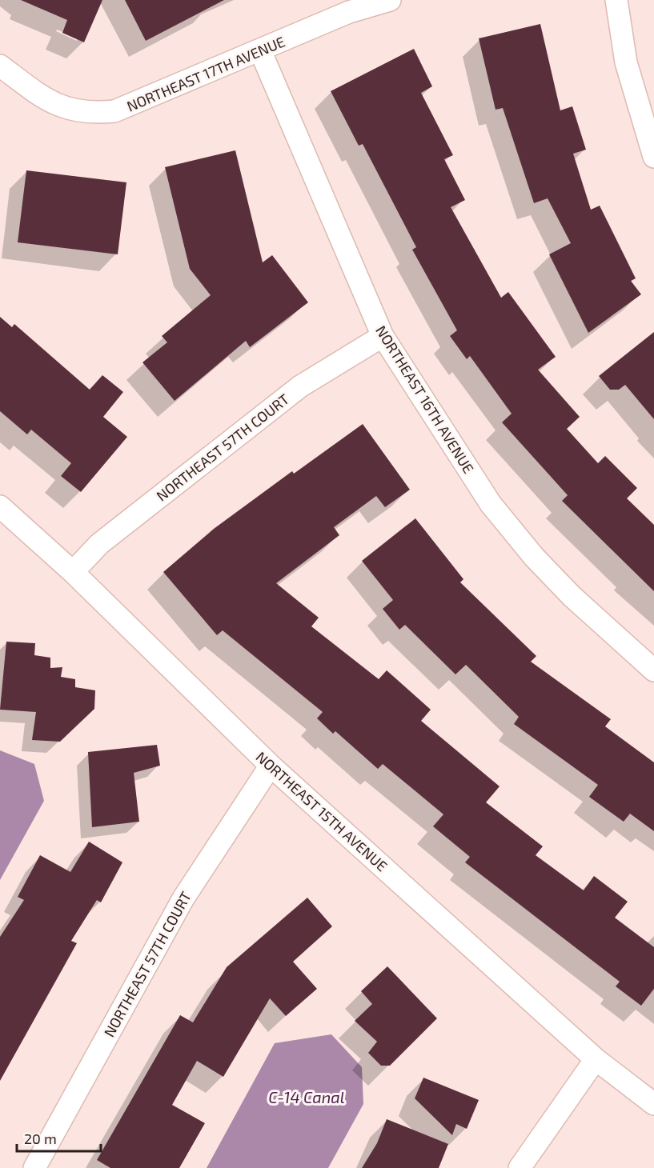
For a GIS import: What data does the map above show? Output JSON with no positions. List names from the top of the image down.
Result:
{
  "streets": {
    "street": [
      "NORTHEAST 17TH AVENUE",
      "NORTHEAST 16TH AVENUE",
      "NORTHEAST 57TH COURT",
      "NORTHEAST 15TH AVENUE"
    ]
  },
  "crossings": [
    ["NORTHEAST 17TH AVENUE", "NORTHEAST 16TH AVENUE"],
    ["NORTHEAST 16TH AVENUE", "NORTHEAST 57TH COURT"],
    ["NORTHEAST 57TH COURT", "NORTHEAST 15TH AVENUE"]
  ],
  "water": ["C-14 Canal"],
  "scale_bar": "20 m"
}
